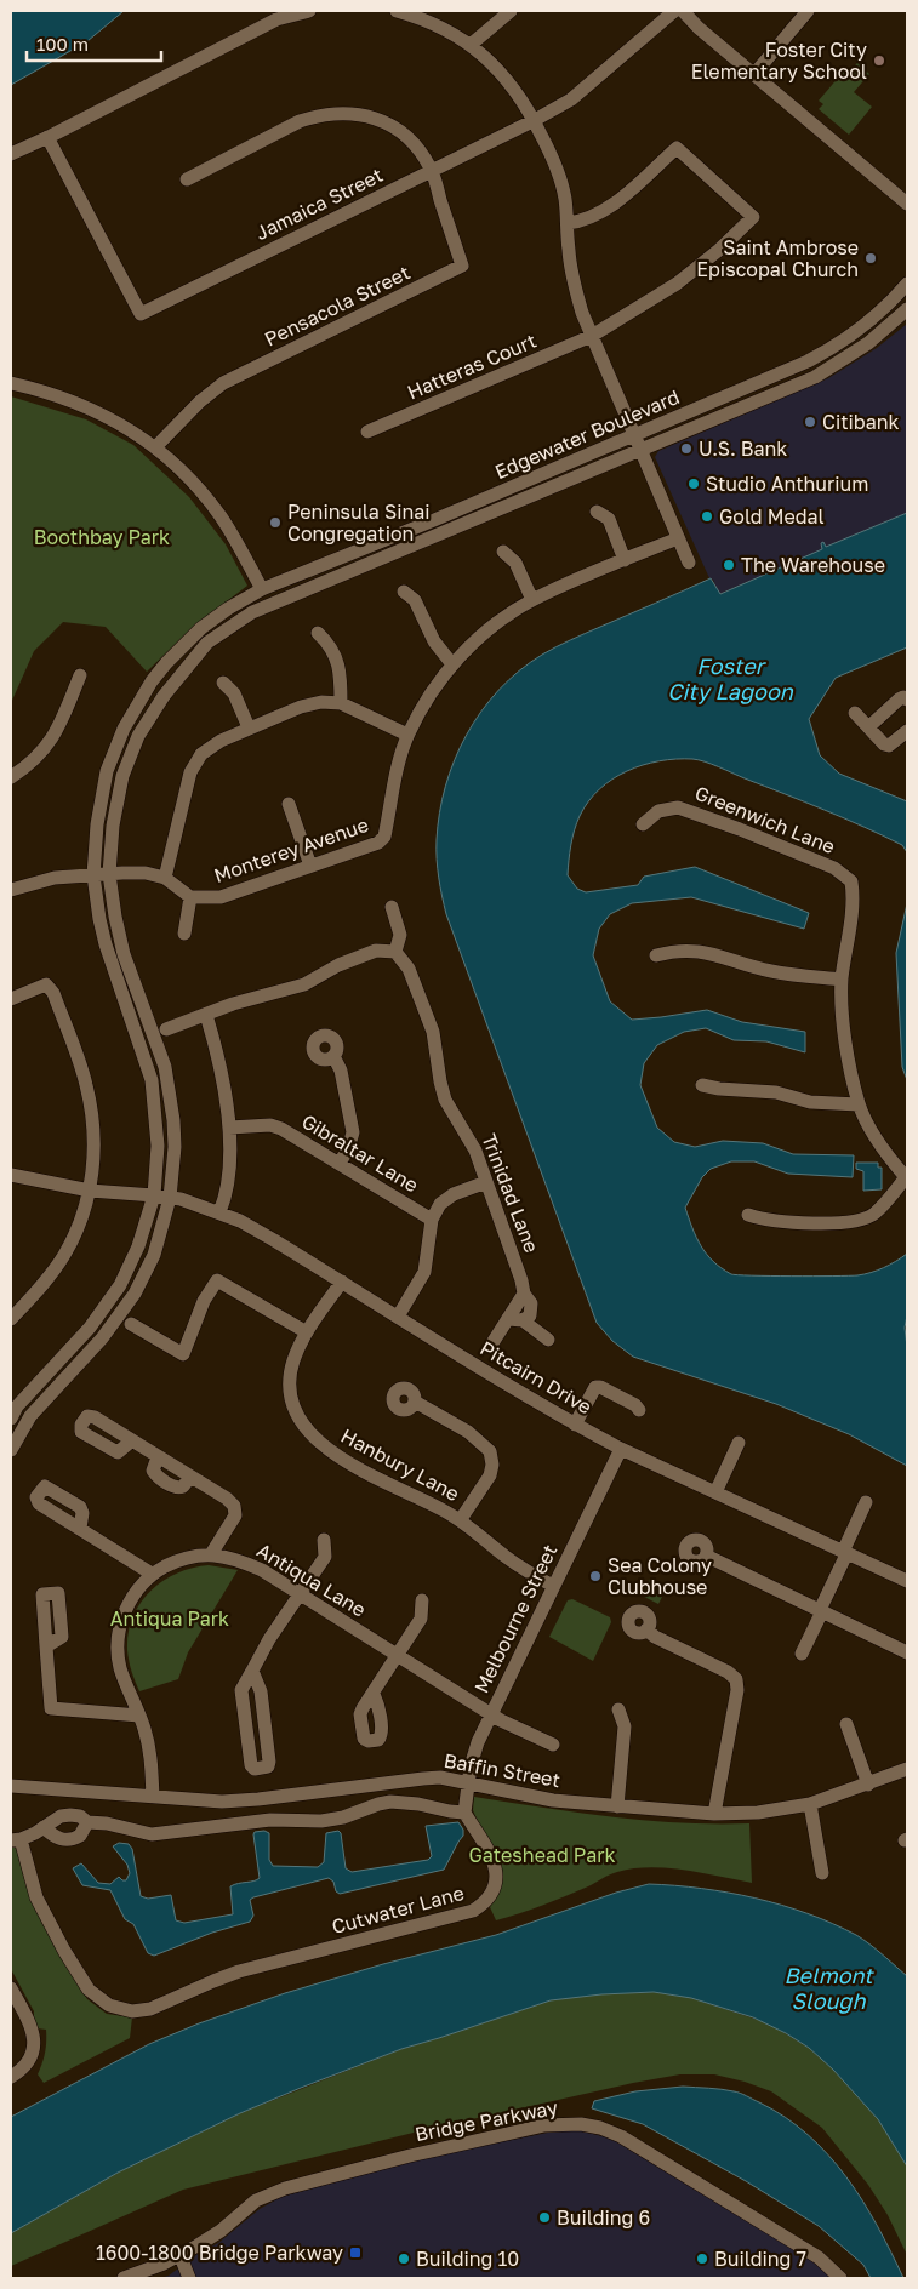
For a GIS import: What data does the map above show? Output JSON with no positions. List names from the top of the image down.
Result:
{
  "streets": {
    "street": [
      "Jamaica Street",
      "Pensacola Street",
      "Hatteras Court",
      "Edgewater Boulevard",
      "Greenwich Lane",
      "Monterey Avenue",
      "Gibraltar Lane",
      "Trinidad Lane",
      "Pitcairn Drive",
      "Hanbury Lane",
      "Antiqua Lane",
      "Melbourne Street",
      "Baffin Street",
      "Cutwater Lane",
      "Bridge Parkway"
    ]
  },
  "crossings": [
    ["Jamaica Street", "Pensacola Street"],
    ["Edgewater Boulevard", "Pitcairn Drive"],
    ["Pitcairn Drive", "Hanbury Lane"],
    ["Pitcairn Drive", "Melbourne Street"],
    ["Hanbury Lane", "Melbourne Street"],
    ["Antiqua Lane", "Melbourne Street"],
    ["Antiqua Lane", "Baffin Street"],
    ["Melbourne Street", "Baffin Street"],
    ["Melbourne Street", "Cutwater Lane"]
  ],
  "water": ["Foster City Lagoon", "Belmont Slough"],
  "parks": ["Boothbay Park", "Antiqua Park", "Gateshead Park"],
  "places": {
    "other": [
      "Foster City Elementary School",
      "Saint Ambrose Episcopal Church",
      "Citibank",
      "U.S. Bank",
      "Studio Anthurium",
      "Gold Medal",
      "Peninsula Sinai Congregation",
      "The Warehouse",
      "Sea Colony Clubhouse",
      "Building 6",
      "Building 10",
      "Building 7"
    ],
    "transit": ["1600-1800 Bridge Parkway"]
  },
  "scale_bar": "100 m"
}
